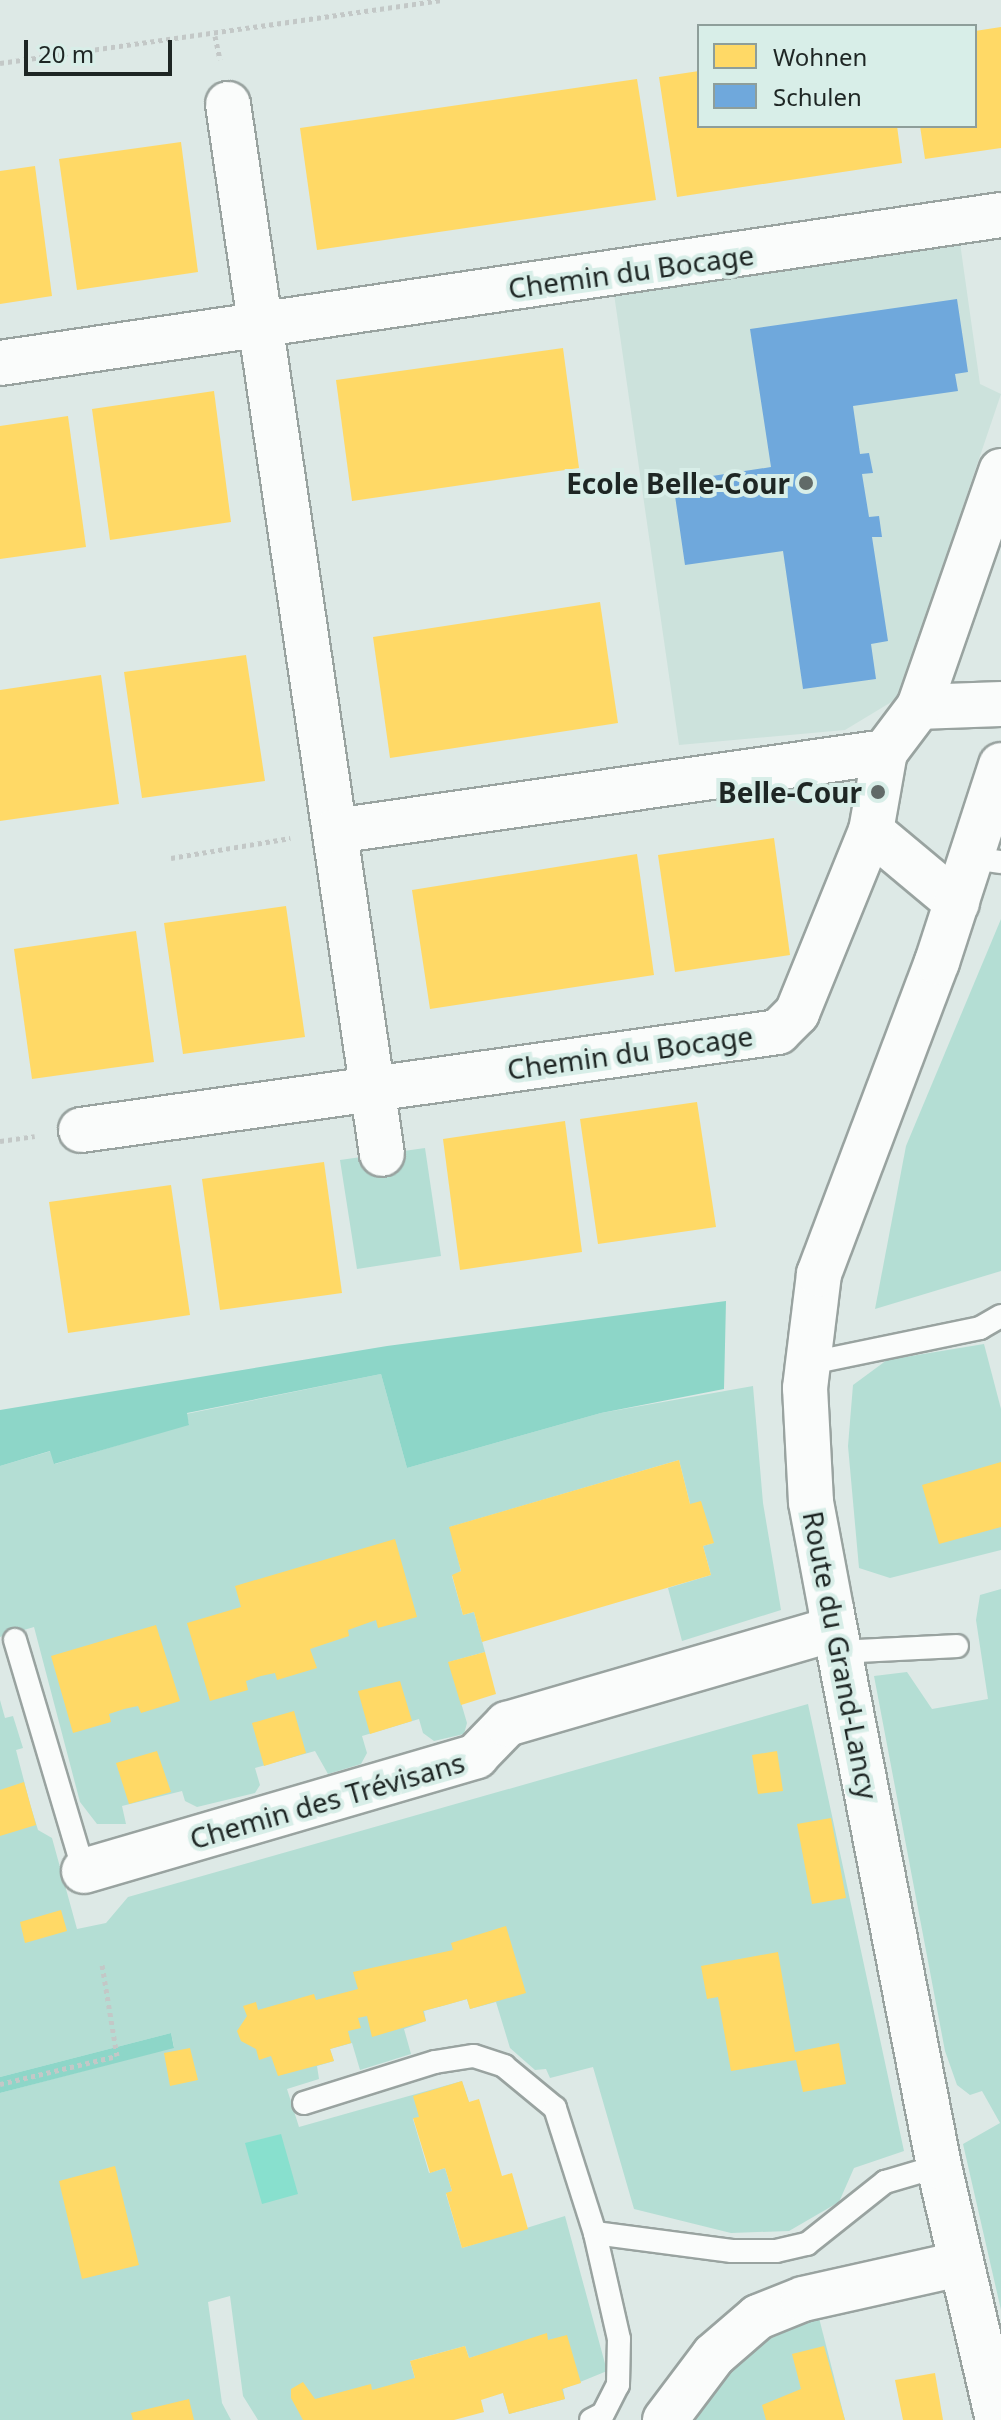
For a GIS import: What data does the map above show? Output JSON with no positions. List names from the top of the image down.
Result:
{
  "streets": {
    "street": ["Chemin du Bocage", "Route du Grand-Lancy", "Chemin des Trévisans"]
  },
  "crossings": [
    ["Route du Grand-Lancy", "Chemin des Trévisans"]
  ],
  "places": ["Ecole Belle-Cour", "Belle-Cour"],
  "legend": ["Wohnen", "Schulen"],
  "scale_bar": "20 m"
}
